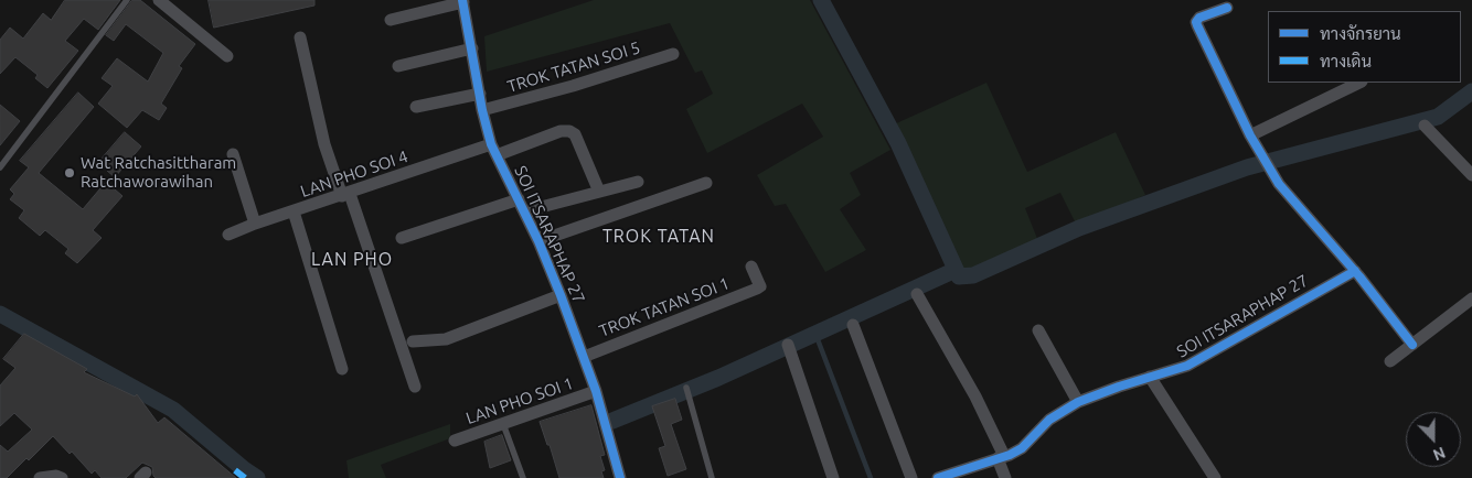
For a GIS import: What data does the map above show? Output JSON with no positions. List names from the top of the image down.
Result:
{
  "streets": {
    "street": [
      "TROK TATAN SOI 5",
      "LAN PHO SOI 4",
      "SOI ITSARAPHAP 27",
      "TROK TATAN SOI 1",
      "LAN PHO SOI 1"
    ]
  },
  "crossings": [
    ["TROK TATAN SOI 5", "SOI ITSARAPHAP 27"],
    ["LAN PHO SOI 4", "SOI ITSARAPHAP 27"],
    ["SOI ITSARAPHAP 27", "TROK TATAN SOI 1"],
    ["SOI ITSARAPHAP 27", "LAN PHO SOI 1"]
  ],
  "districts": ["TROK TATAN", "LAN PHO"],
  "places": ["Wat Ratchasittharam Ratchaworawihan"],
  "legend": ["ทางจักรยาน", "ทางเดิน"],
  "north": "bottom"
}
